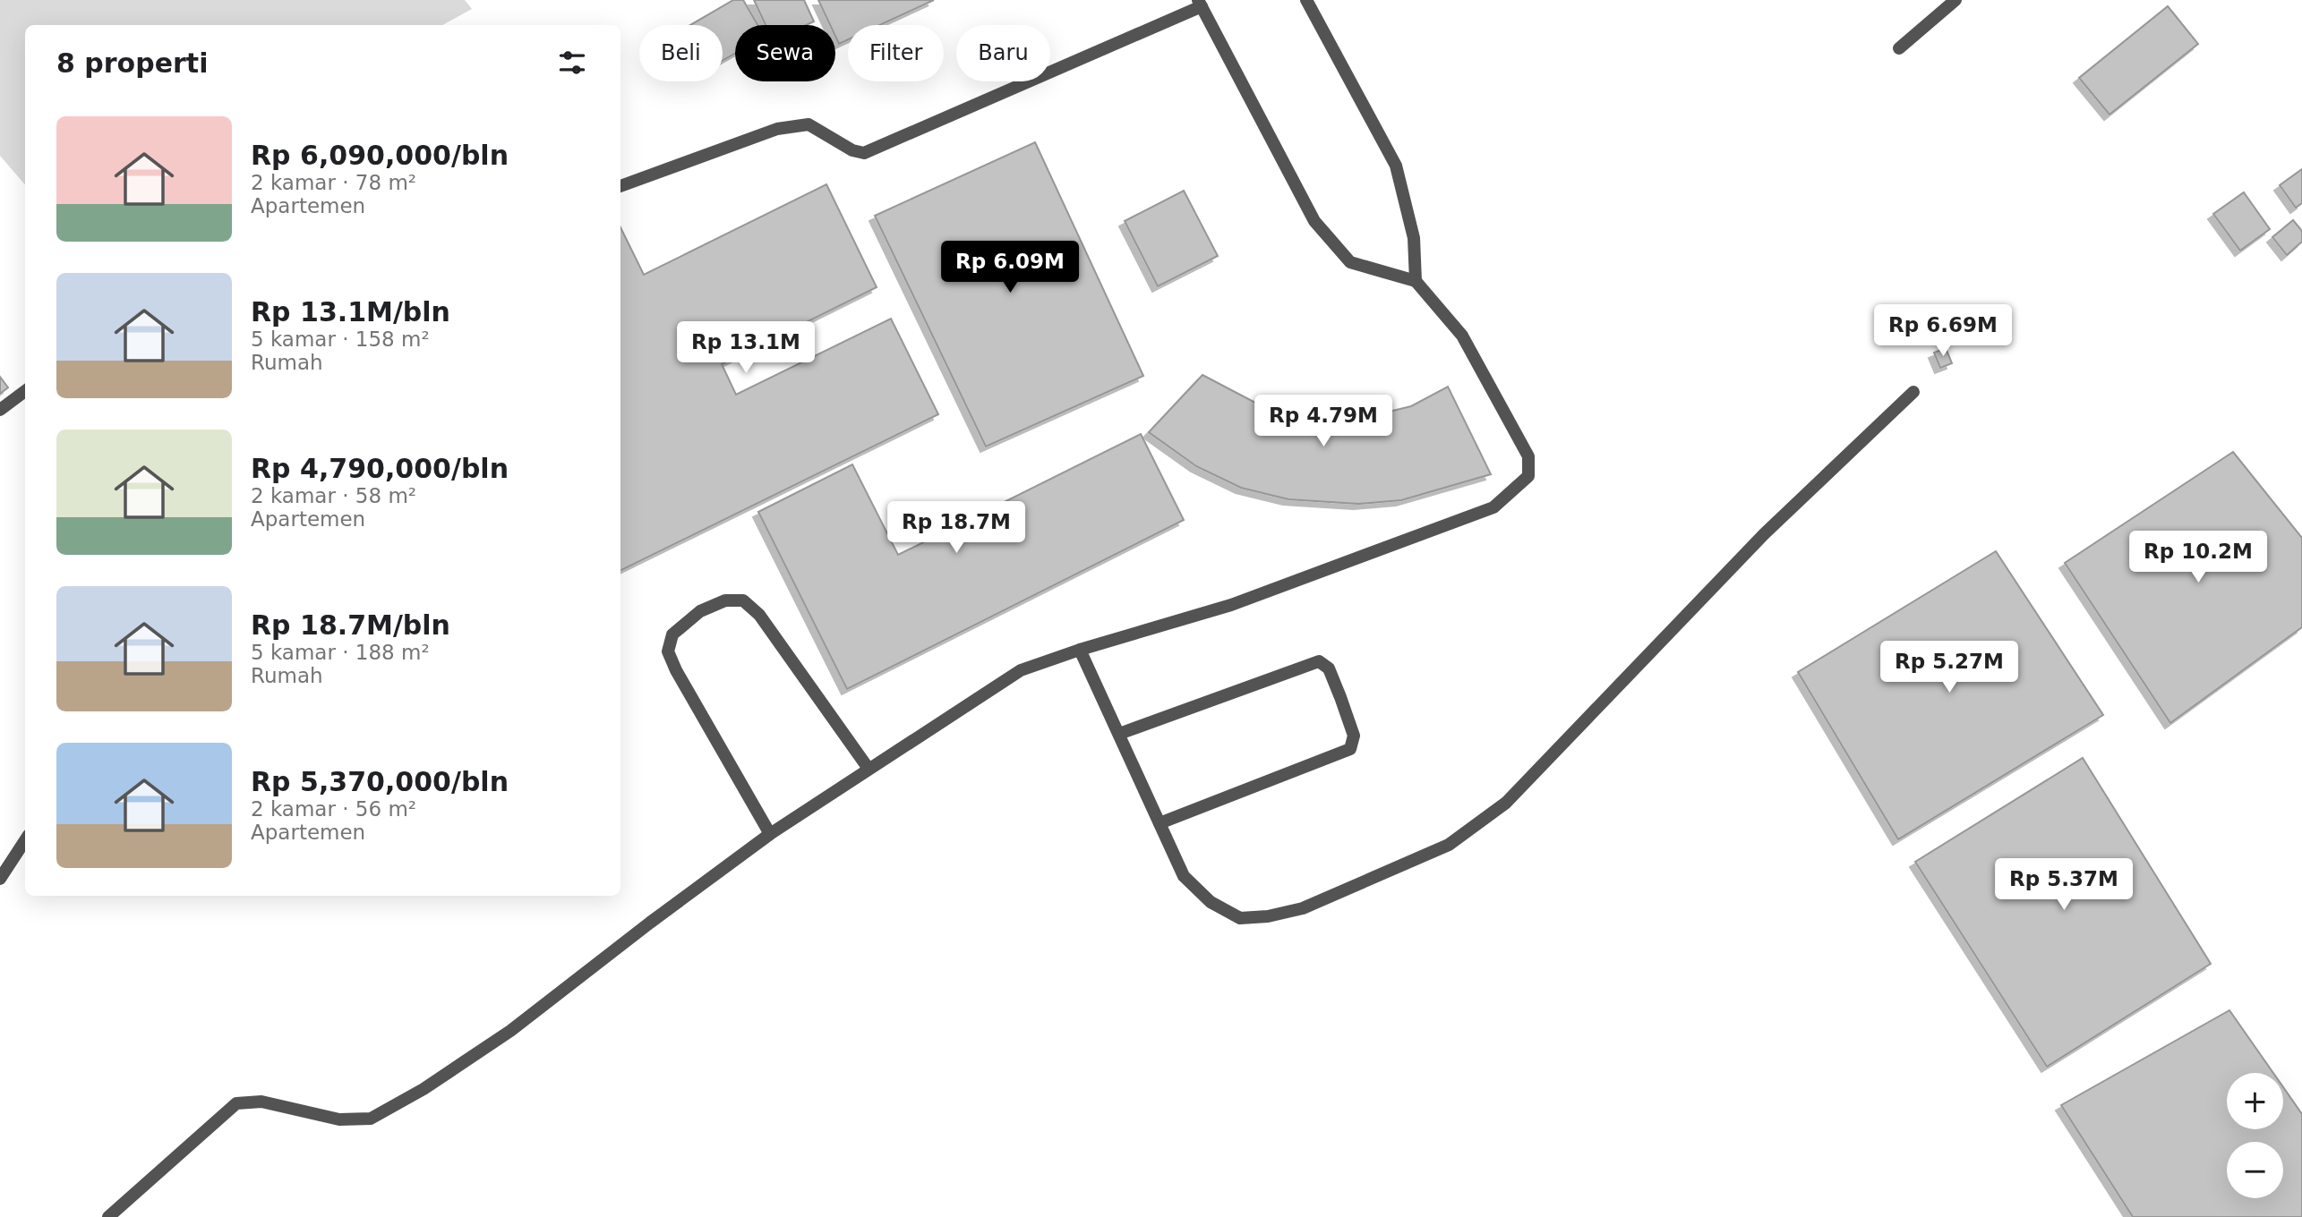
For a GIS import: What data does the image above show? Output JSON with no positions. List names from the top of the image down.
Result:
{
  "page": {
    "chip": [
      "Beli",
      "Sewa",
      "Filter",
      "Baru"
    ],
    "heading": "8 properti",
    "list": [
      {
        "name": "Rp 6,090,000/bln",
        "note": "2 kamar · 78 m² · Apartemen"
      },
      {
        "name": "Rp 13.1M/bln",
        "note": "5 kamar · 158 m² · Rumah"
      },
      {
        "name": "Rp 4,790,000/bln",
        "note": "2 kamar · 58 m² · Apartemen"
      },
      {
        "name": "Rp 18.7M/bln",
        "note": "5 kamar · 188 m² · Rumah"
      },
      {
        "name": "Rp 5,370,000/bln",
        "note": "2 kamar · 56 m² · Apartemen"
      }
    ],
    "price": [
      "Rp 6.09M",
      "Rp 6.69M",
      "Rp 13.1M",
      "Rp 4.79M",
      "Rp 18.7M",
      "Rp 10.2M",
      "Rp 5.27M",
      "Rp 5.37M"
    ],
    "map_buttons": ["+", "−"]
  }
}
